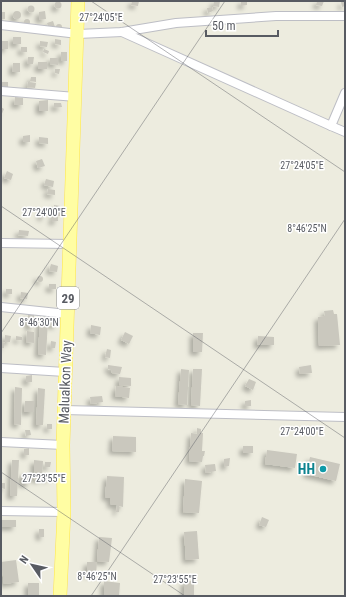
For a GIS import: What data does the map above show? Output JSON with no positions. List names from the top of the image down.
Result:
{
  "streets": {
    "main road": ["29", "Malualkon Way"]
  },
  "places": ["HH"],
  "scale_bar": "50 m",
  "north": "top left",
  "coordinates": [
    "27°24'05\"E",
    "27°24'00\"E",
    "8°46'25\"N",
    "8°46'30\"N",
    "27°23'55\"E"
  ]
}
